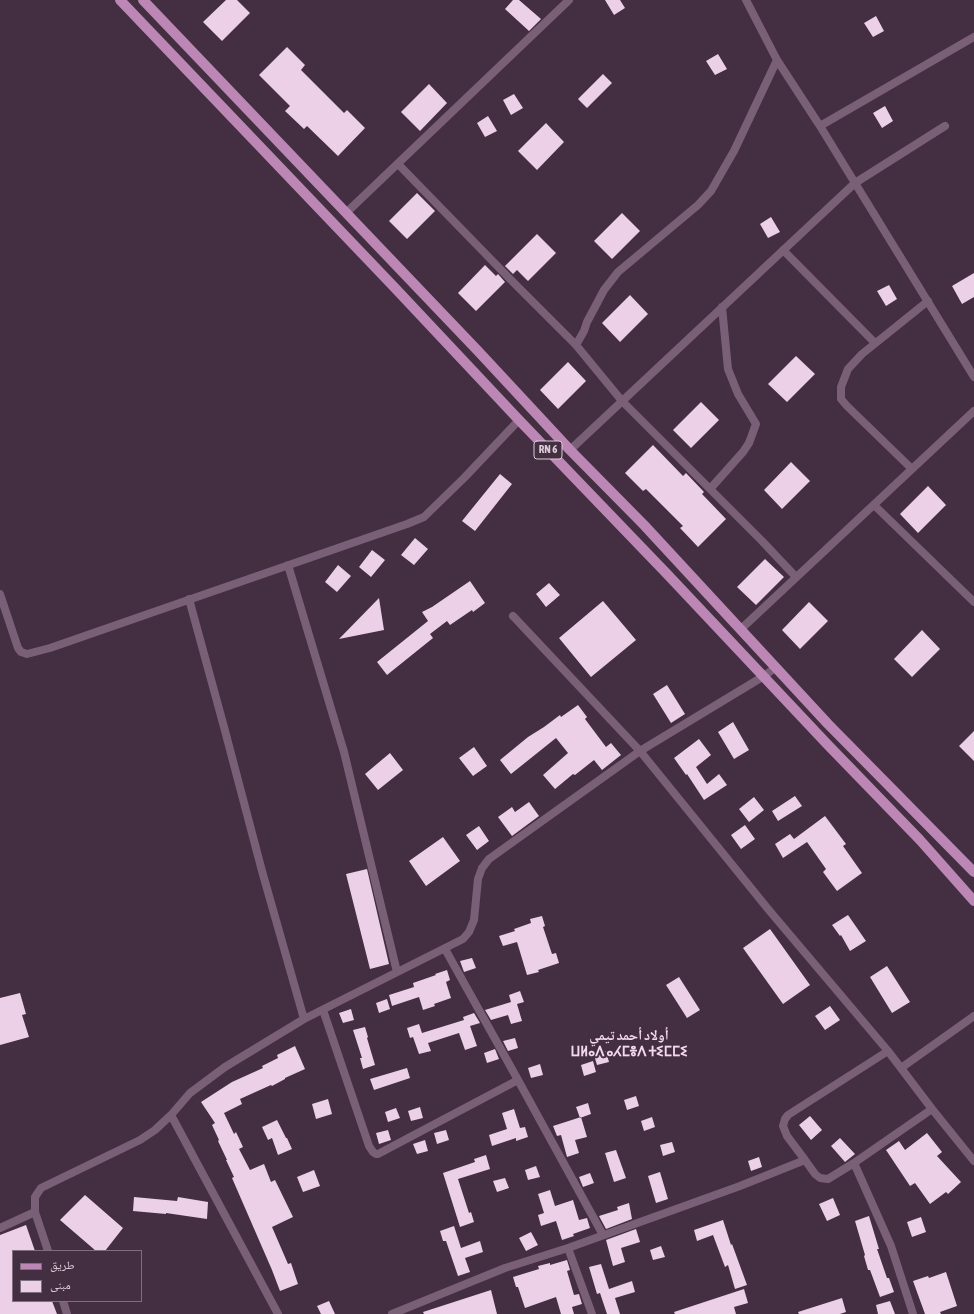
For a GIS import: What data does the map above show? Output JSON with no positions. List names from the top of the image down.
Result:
{
  "streets": {
    "main road": ["RN 6"]
  },
  "districts": ["أولاد أحمد تيمي ⵡⵍⴰⴷ ⴰⵃⵎⴻⴷ ⵜⵉⵎⵎⵉ"],
  "legend": ["طريق", "مبنى"]
}
